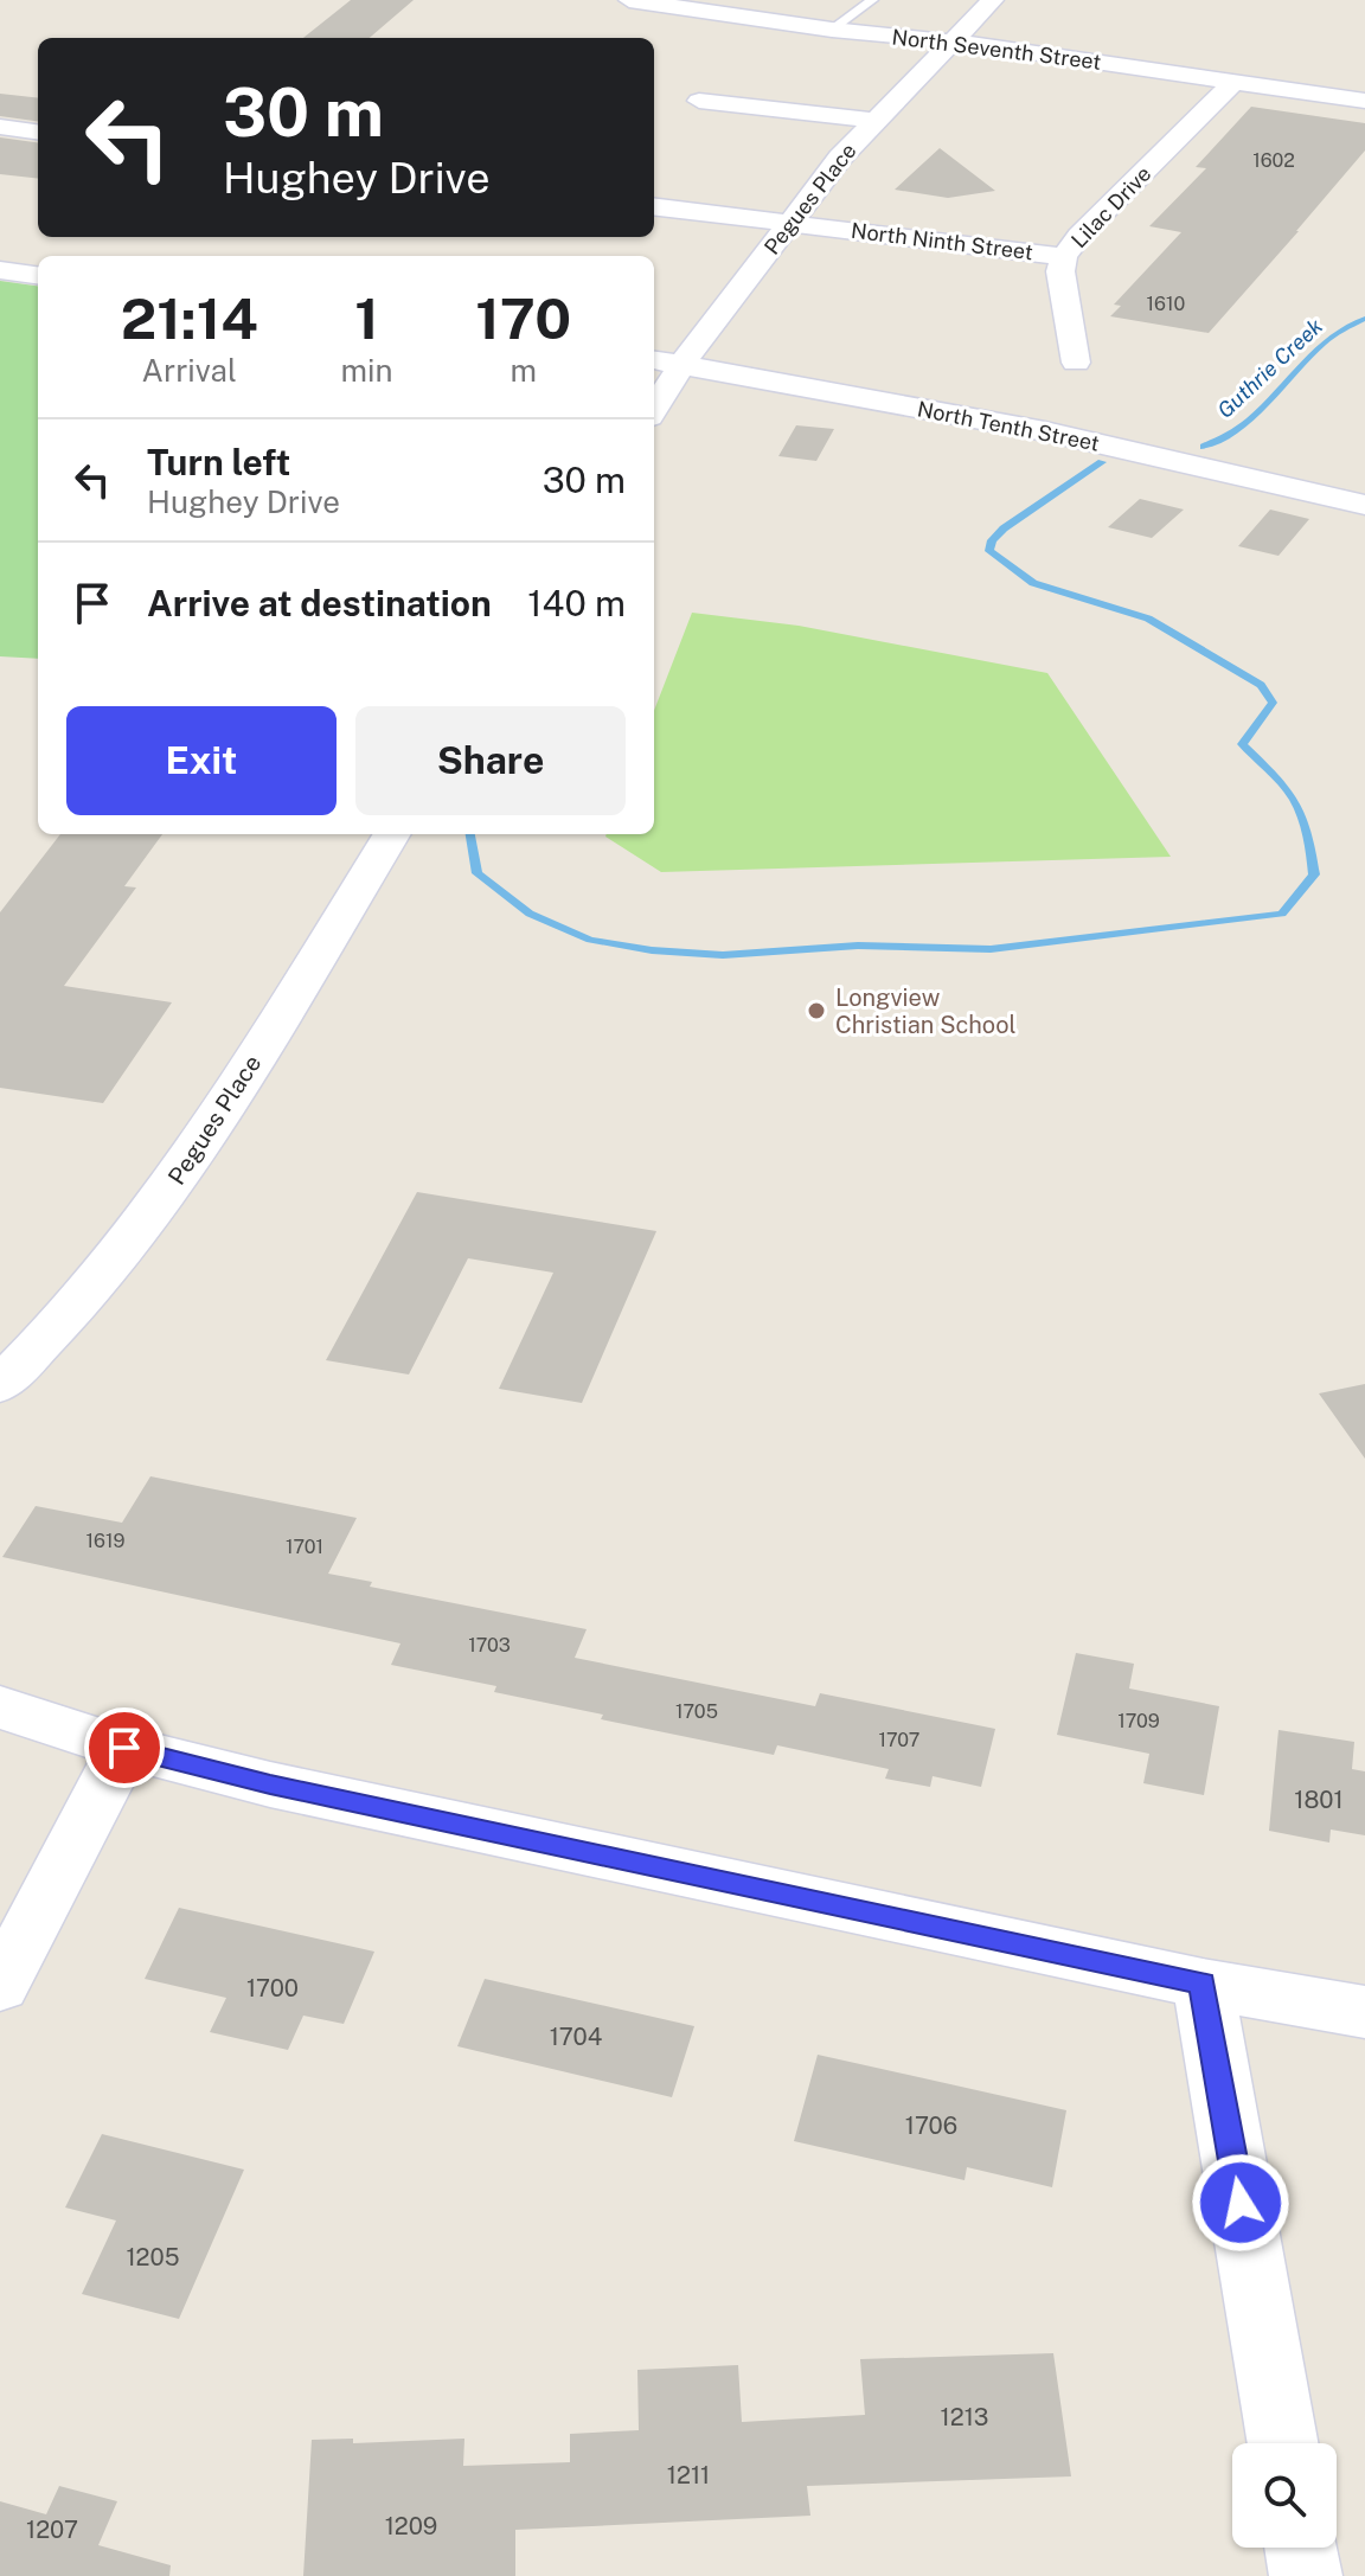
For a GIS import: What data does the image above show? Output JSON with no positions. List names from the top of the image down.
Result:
{
  "streets": {
    "street": [
      "North Seventh Street",
      "Pegues Place",
      "Lilac Drive",
      "North Ninth Street",
      "North Tenth Street"
    ]
  },
  "crossings": [
    ["North Seventh Street", "Pegues Place"],
    ["North Seventh Street", "Lilac Drive"],
    ["Pegues Place", "North Ninth Street"],
    ["Pegues Place", "North Tenth Street"],
    ["Lilac Drive", "North Ninth Street"]
  ],
  "water": ["Guthrie Creek"],
  "places": ["Longview Christian School"],
  "house_numbers": [
    "1602",
    "1610",
    "1619",
    "1701",
    "1703",
    "1705",
    "1709",
    "1707",
    "1801",
    "1700",
    "1704",
    "1706",
    "1205",
    "1213",
    "1211",
    "1209",
    "1207"
  ],
  "page": {
    "turn": ["30 m", "Hughey Drive"],
    "eta": [
      "21:14",
      "Arrival",
      "1",
      "min",
      "170",
      "m"
    ],
    "list": [
      {
        "name": "Turn left",
        "note": "Hughey Drive",
        "value": "30 m"
      },
      {
        "name": "Arrive at destination",
        "value": "140 m"
      }
    ],
    "buttons": ["Exit", "Share"]
  }
}
